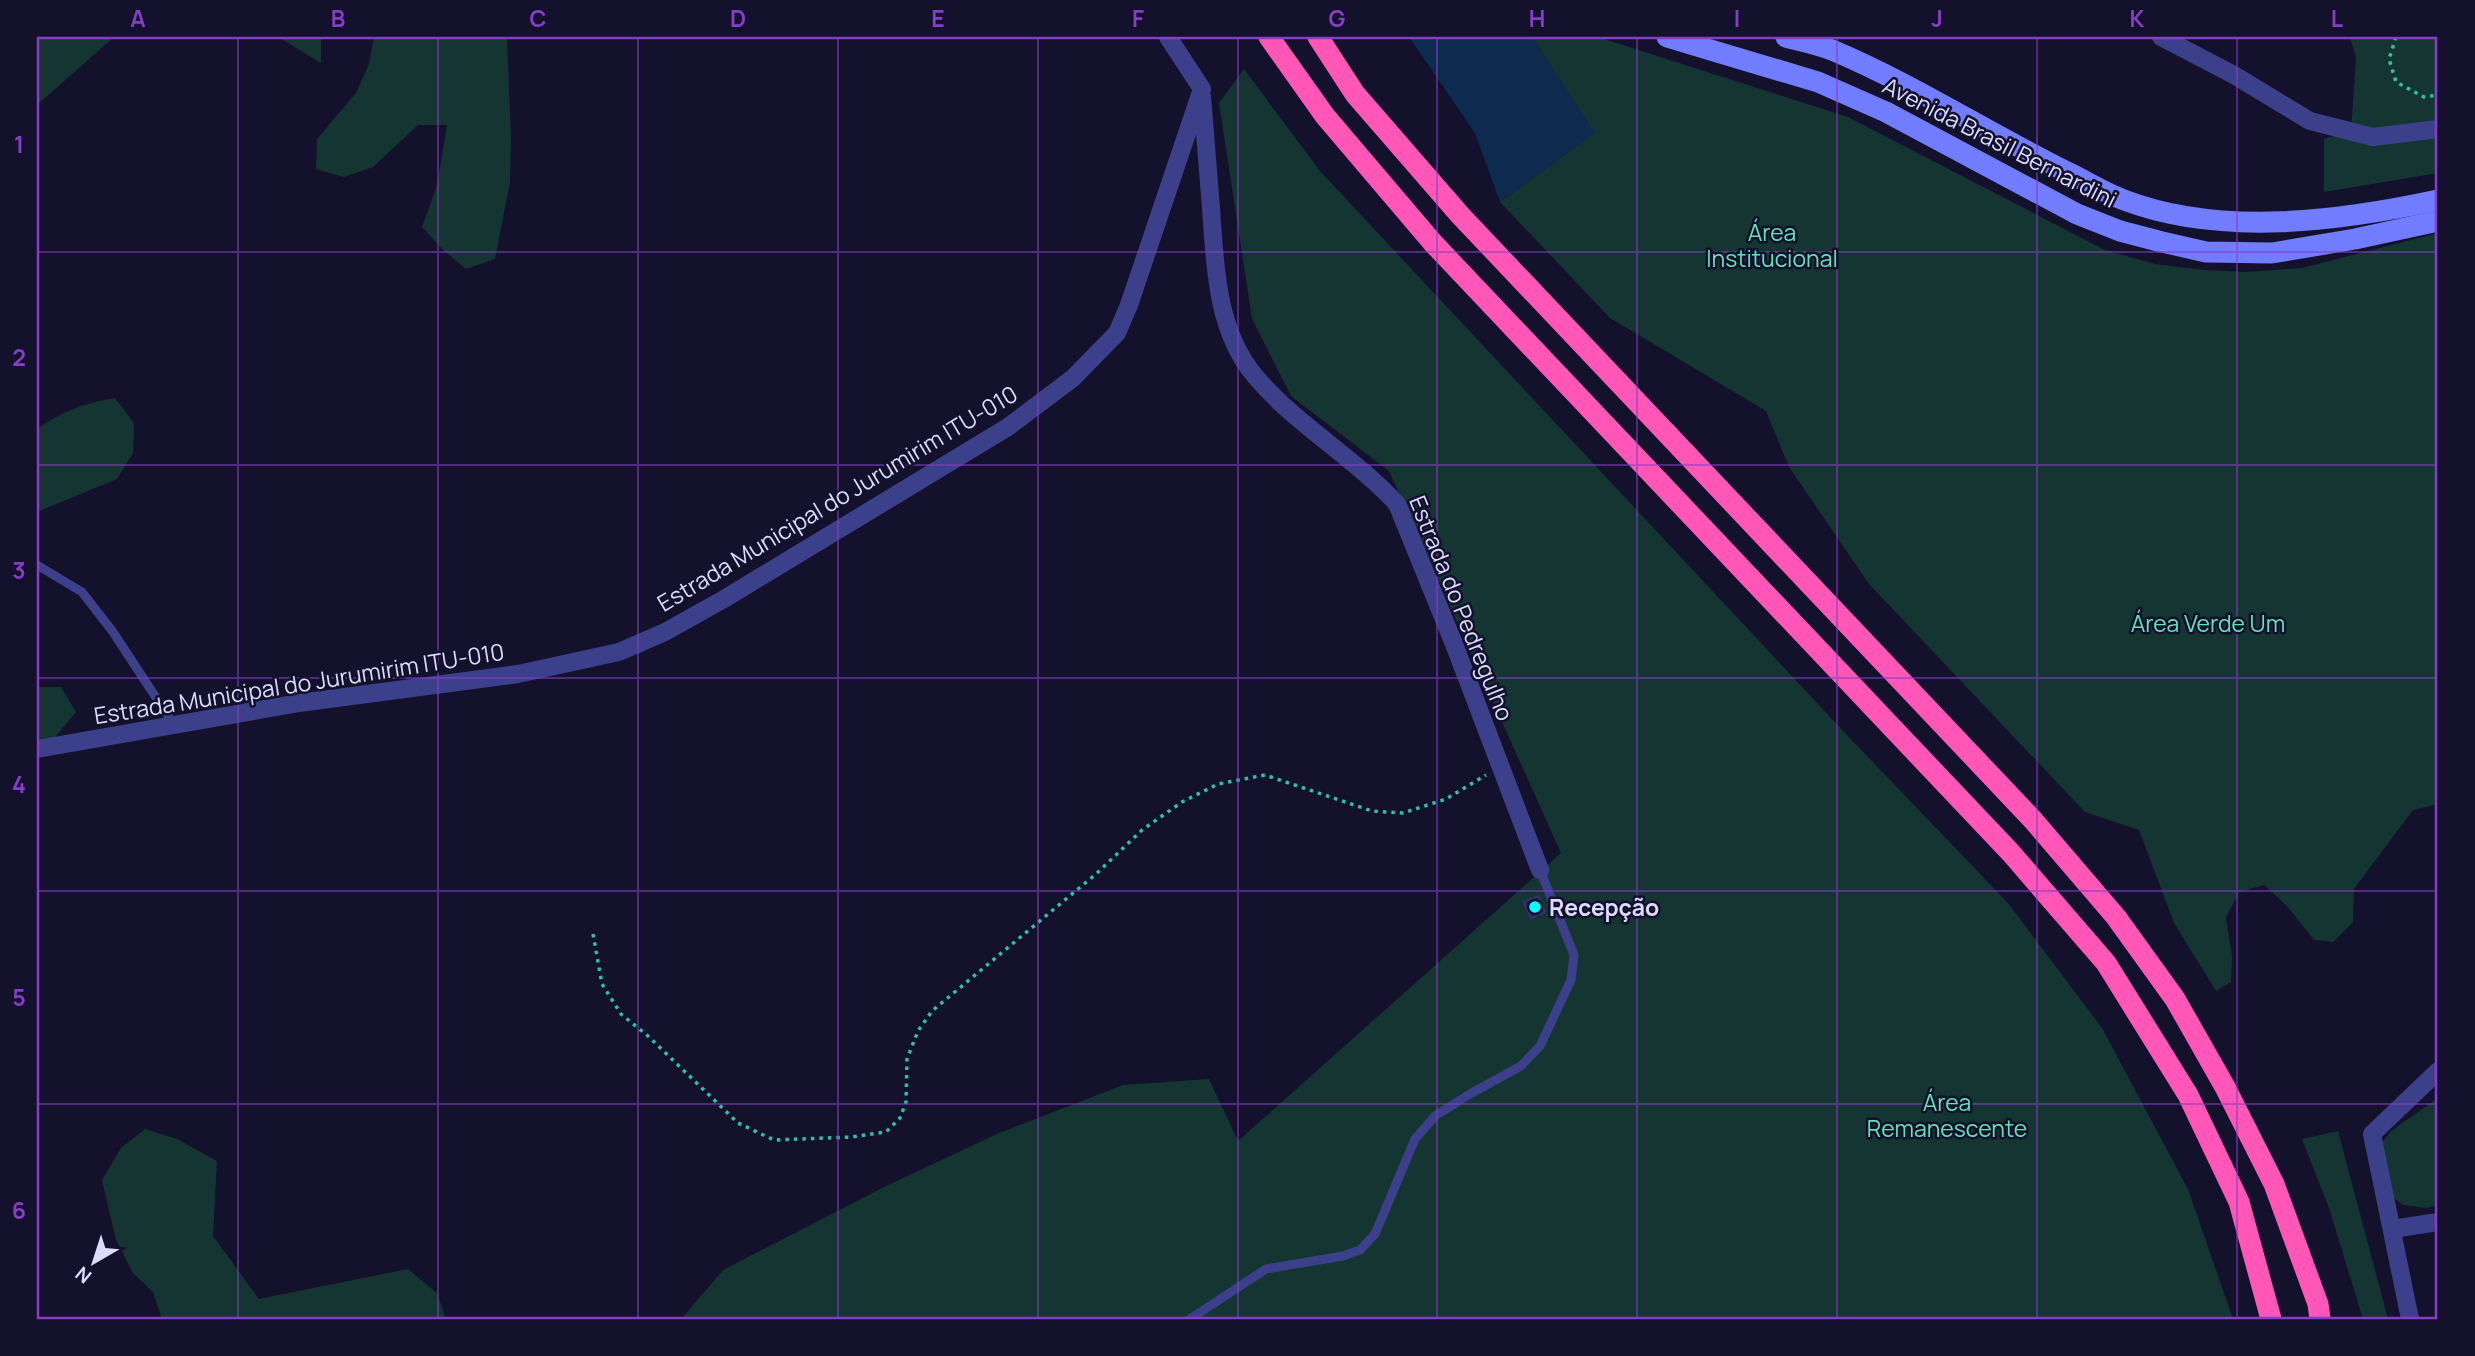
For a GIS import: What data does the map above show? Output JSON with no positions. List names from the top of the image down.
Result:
{
  "streets": {
    "street": ["Avenida Brasil Bernardini", "Estrada Municipal do Jurumirim ITU-010", "Estrada do Pedregulho"]
  },
  "crossings": [
    ["Estrada Municipal do Jurumirim ITU-010", "Estrada do Pedregulho"]
  ],
  "parks": ["Área Institucional", "Área Verde Um", "Área Remanescente"],
  "places": ["Recepção"],
  "north": "bottom left",
  "grid": {
    "columns": [
      "A",
      "B",
      "C",
      "D",
      "E",
      "F",
      "G",
      "H",
      "I",
      "J",
      "K",
      "L"
    ],
    "rows": [
      "1",
      "2",
      "3",
      "4",
      "5",
      "6"
    ]
  }
}
